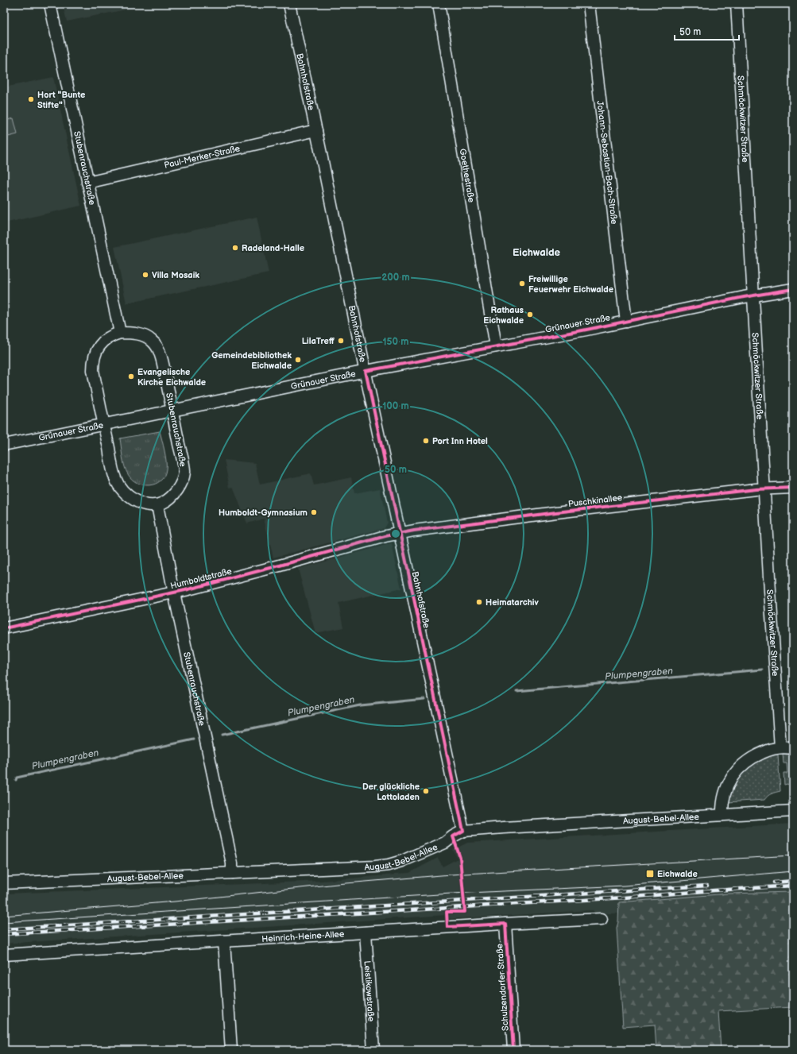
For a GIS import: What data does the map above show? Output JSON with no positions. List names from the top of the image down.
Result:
{
  "streets": {
    "street": [
      "Bahnhofstraße",
      "Schmöckwitzer Straße",
      "Paul-Merker-Straße",
      "Johann-Sebastian-Bach-Straße",
      "Stubenrauchstraße",
      "Goethestraße",
      "Grünauer Straße",
      "Puschkinallee",
      "Humboldtstraße",
      "August-Bebel-Allee",
      "Heinrich-Heine-Allee",
      "Schulzendorfer Straße",
      "Leistikowstraße"
    ]
  },
  "crossings": [
    ["Bahnhofstraße", "Paul-Merker-Straße"],
    ["Bahnhofstraße", "Grünauer Straße"],
    ["Bahnhofstraße", "Puschkinallee"],
    ["Bahnhofstraße", "Humboldtstraße"],
    ["Bahnhofstraße", "August-Bebel-Allee"],
    ["Schmöckwitzer Straße", "Grünauer Straße"],
    ["Schmöckwitzer Straße", "Puschkinallee"],
    ["Paul-Merker-Straße", "Stubenrauchstraße"],
    ["Johann-Sebastian-Bach-Straße", "Grünauer Straße"],
    ["Stubenrauchstraße", "Grünauer Straße"],
    ["Stubenrauchstraße", "Humboldtstraße"],
    ["Stubenrauchstraße", "August-Bebel-Allee"],
    ["Goethestraße", "Grünauer Straße"],
    ["Puschkinallee", "Humboldtstraße"],
    ["Heinrich-Heine-Allee", "Schulzendorfer Straße"],
    ["Heinrich-Heine-Allee", "Leistikowstraße"]
  ],
  "districts": ["Eichwalde"],
  "water": ["Plumpengraben"],
  "places": {
    "other": [
      "Hort \"Bunte Stifte\"",
      "Radeland-Halle",
      "Villa Mosaik",
      "Freiwillige Feuerwehr Eichwalde",
      "Rathaus Eichwalde",
      "LilaTreff",
      "Gemeindebibliothek Eichwalde",
      "Evangelische Kirche Eichwalde",
      "Port Inn Hotel",
      "Humboldt-Gymnasium",
      "Heimatarchiv",
      "Der glückliche Lottoladen"
    ],
    "transit": ["Eichwalde"]
  },
  "scale_bar": "50 m",
  "rings": [
    "200 m",
    "150 m",
    "100 m",
    "50 m"
  ]
}
